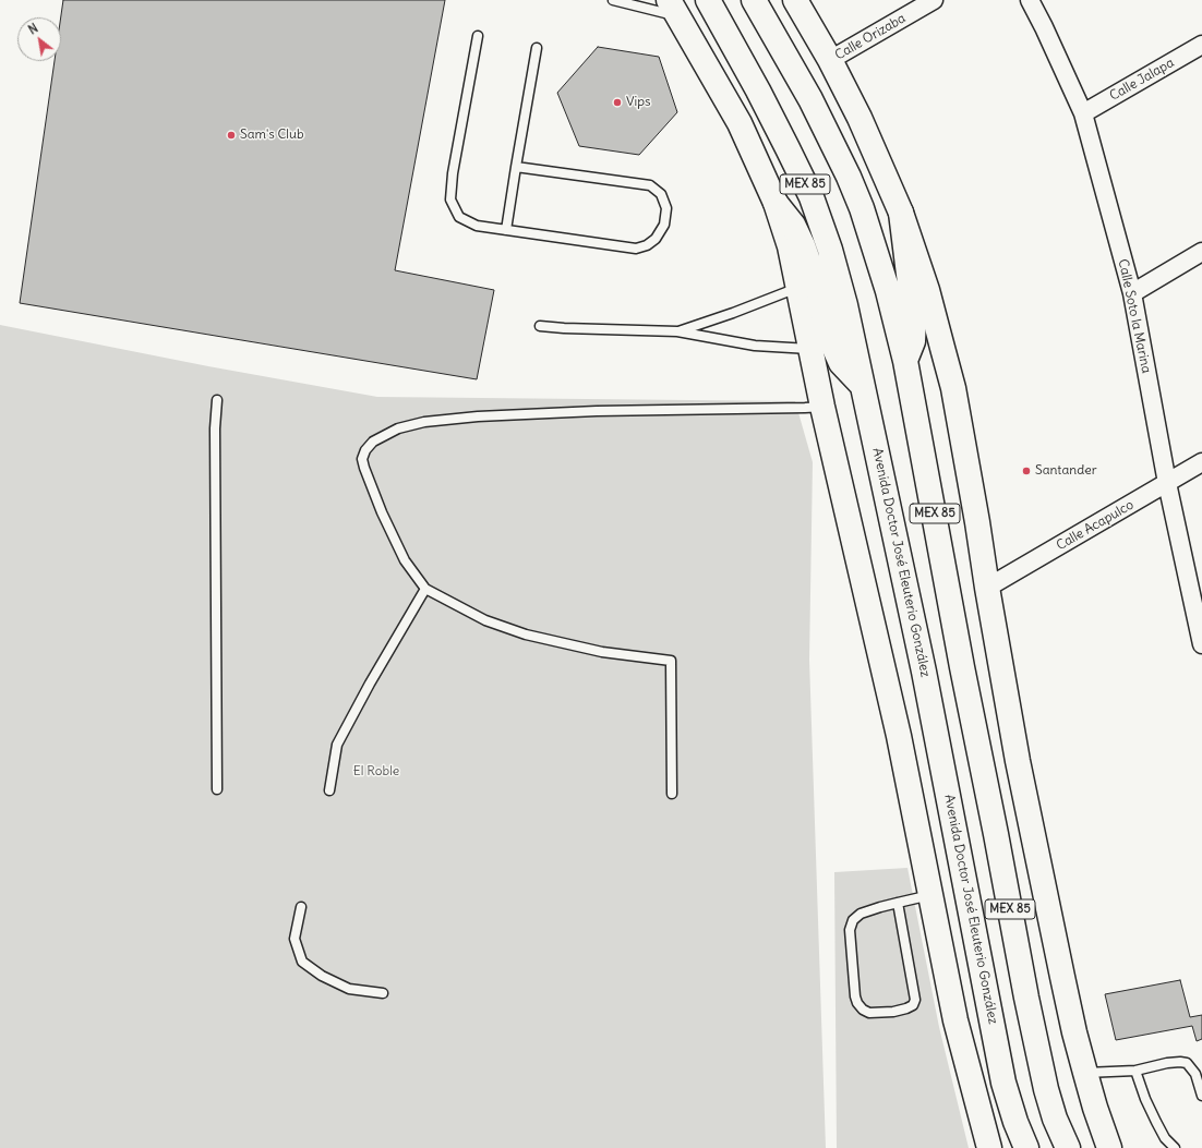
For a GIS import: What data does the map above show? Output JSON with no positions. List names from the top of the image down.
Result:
{
  "streets": {
    "main road": ["MEX 85", "Avenida Doctor José Eleuterio González"],
    "street": [
      "Calle Orizaba",
      "Calle Jalapa",
      "Calle Soto la Marina",
      "Calle Acapulco"
    ]
  },
  "crossings": [
    ["Calle Jalapa", "Calle Soto la Marina"],
    ["Calle Soto la Marina", "Calle Acapulco"]
  ],
  "parks": ["El Roble"],
  "places": ["Vips", "Sam's Club", "Santander"],
  "north": "top left"
}
